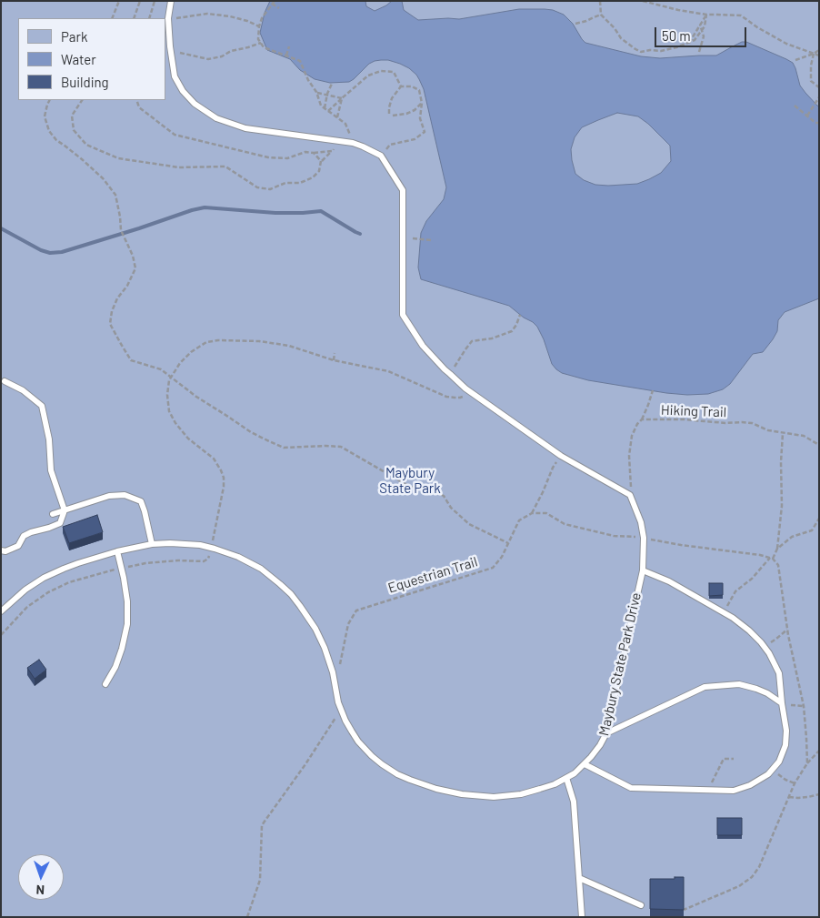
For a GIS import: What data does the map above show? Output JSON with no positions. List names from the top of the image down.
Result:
{
  "streets": {
    "lane": ["Maybury State Park Drive"],
    "path": ["Hiking Trail", "Equestrian Trail"]
  },
  "crossings": [
    ["Hiking Trail", "Maybury State Park Drive"]
  ],
  "parks": ["Maybury State Park"],
  "legend": ["Park", "Water", "Building"],
  "scale_bar": "50 m",
  "north": "bottom"
}
